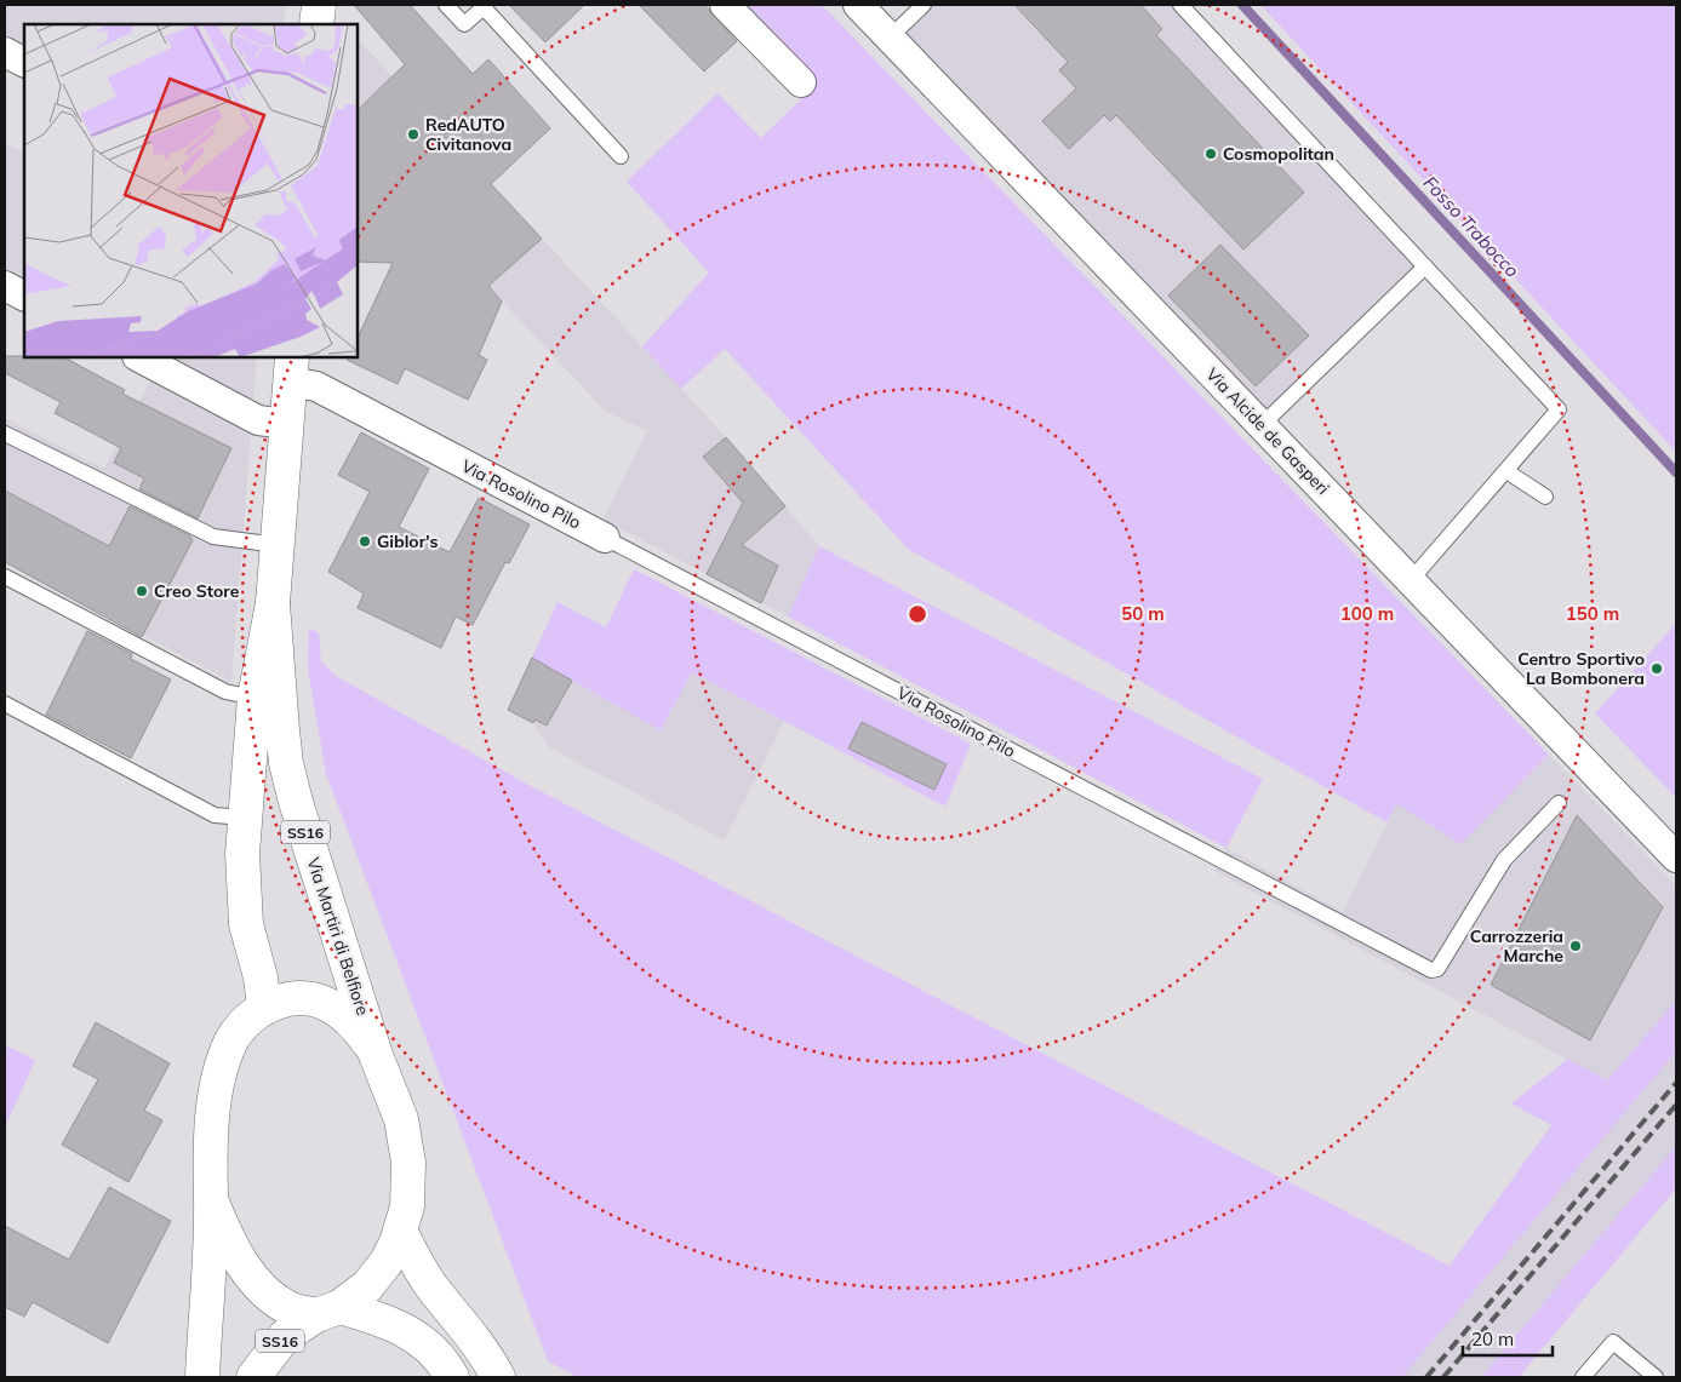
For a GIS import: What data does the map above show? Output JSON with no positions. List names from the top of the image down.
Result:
{
  "streets": {
    "main road": ["SS16", "Via Martiri di Belfiore"],
    "street": ["Via Alcide de Gasperi", "Via Rosolino Pilo"]
  },
  "crossings": [
    ["Via Rosolino Pilo", "Via Martiri di Belfiore"],
    ["SS16", "Via Martiri di Belfiore"]
  ],
  "water": ["Fosso Trabocco"],
  "places": [
    "RedAUTO Civitanova",
    "Cosmopolitan",
    "Giblor's",
    "Creo Store",
    "Centro Sportivo La Bombonera",
    "Carrozzeria Marche"
  ],
  "scale_bar": "20 m",
  "rings": ["50 m", "100 m", "150 m"]
}
